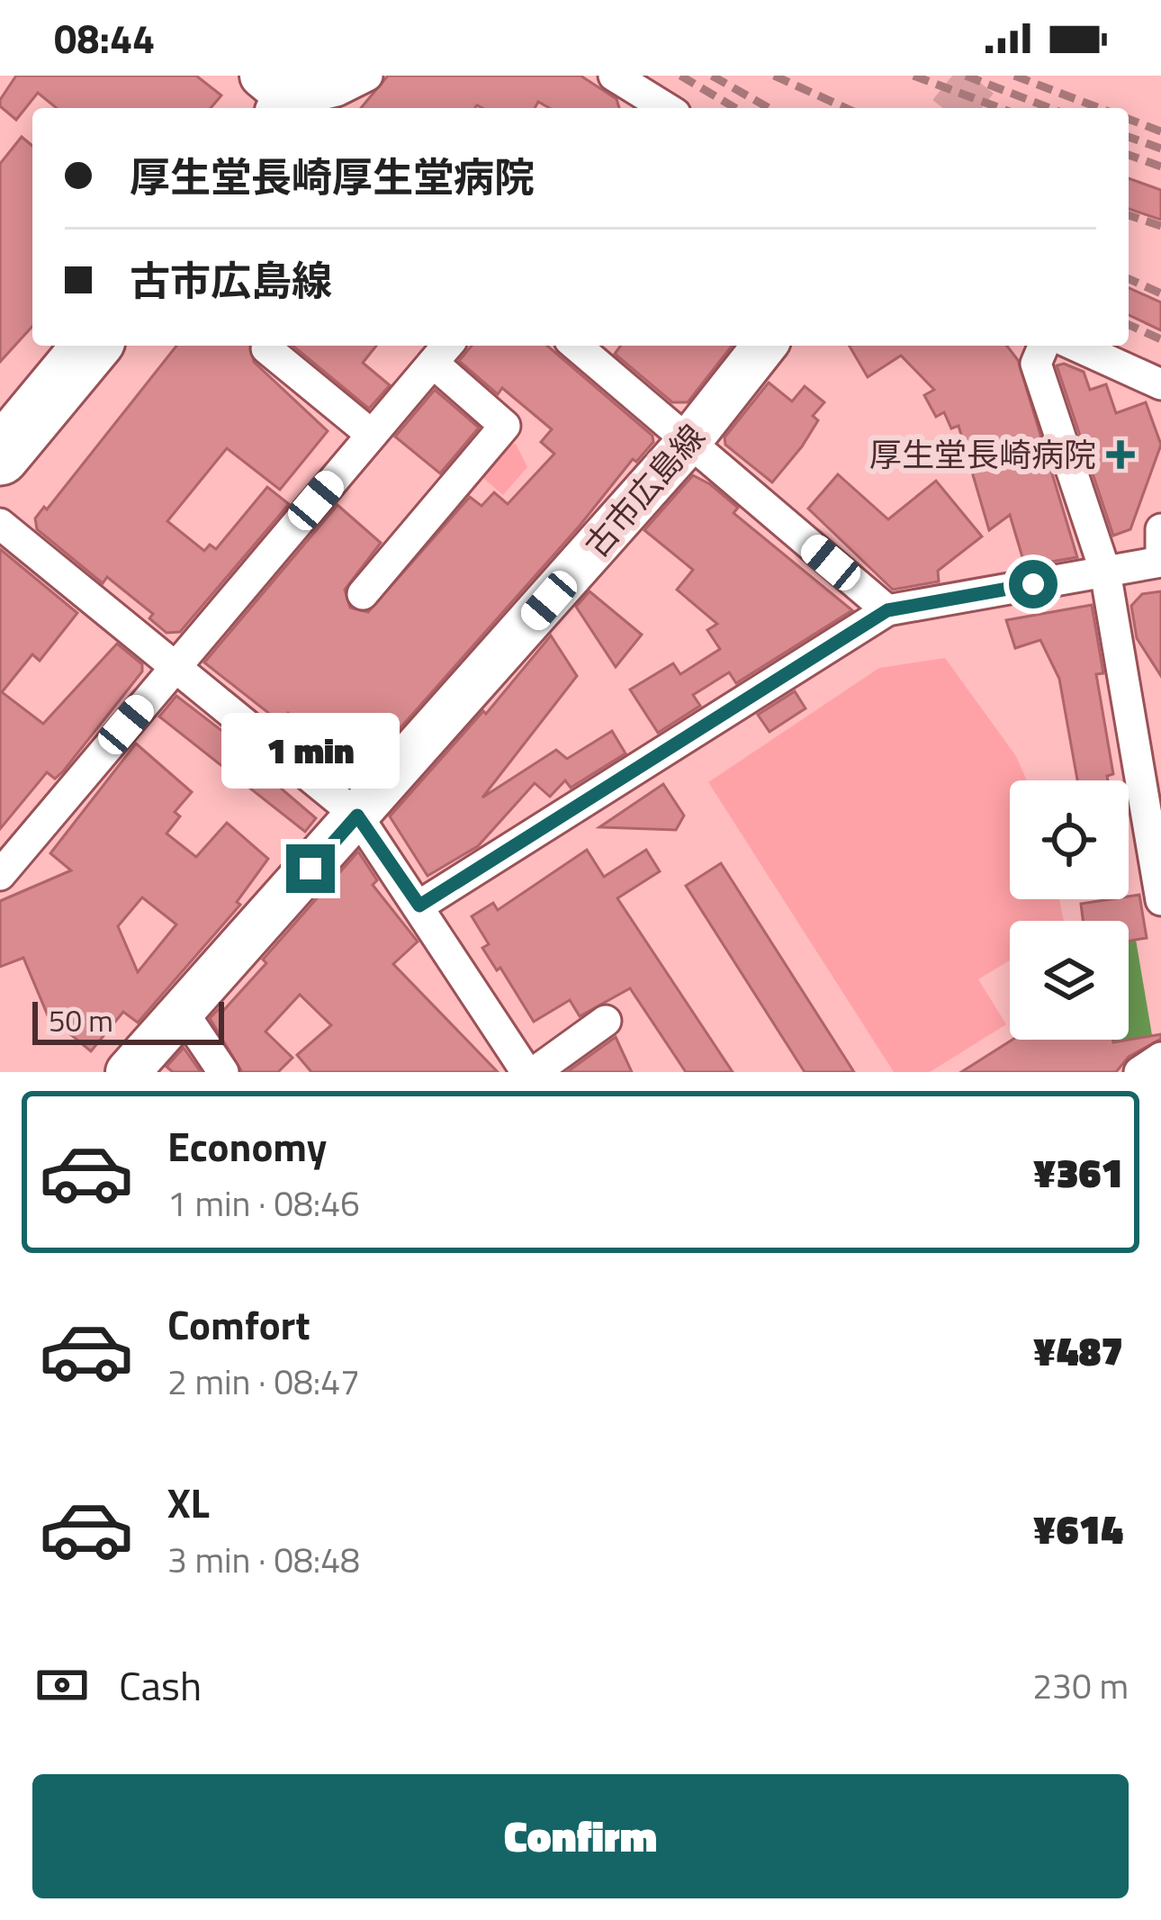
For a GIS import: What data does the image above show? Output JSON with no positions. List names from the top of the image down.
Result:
{
  "streets": {
    "main road": ["古市広島線"]
  },
  "places": {
    "health": ["厚生堂長崎病院"]
  },
  "scale_bar": "50 m",
  "page": {
    "status": "08:44",
    "banner": ["厚生堂長崎厚生堂病院", "古市広島線"],
    "bubble": "1 min",
    "scale": "50 m",
    "list": [
      {
        "name": "Economy",
        "note": "1 min · 08:46",
        "value": "¥361"
      },
      {
        "name": "Comfort",
        "note": "2 min · 08:47",
        "value": "¥487"
      },
      {
        "name": "XL",
        "note": "3 min · 08:48",
        "value": "¥614"
      }
    ],
    "pay": ["Cash", "230 m"],
    "buttons": "Confirm"
  }
}
